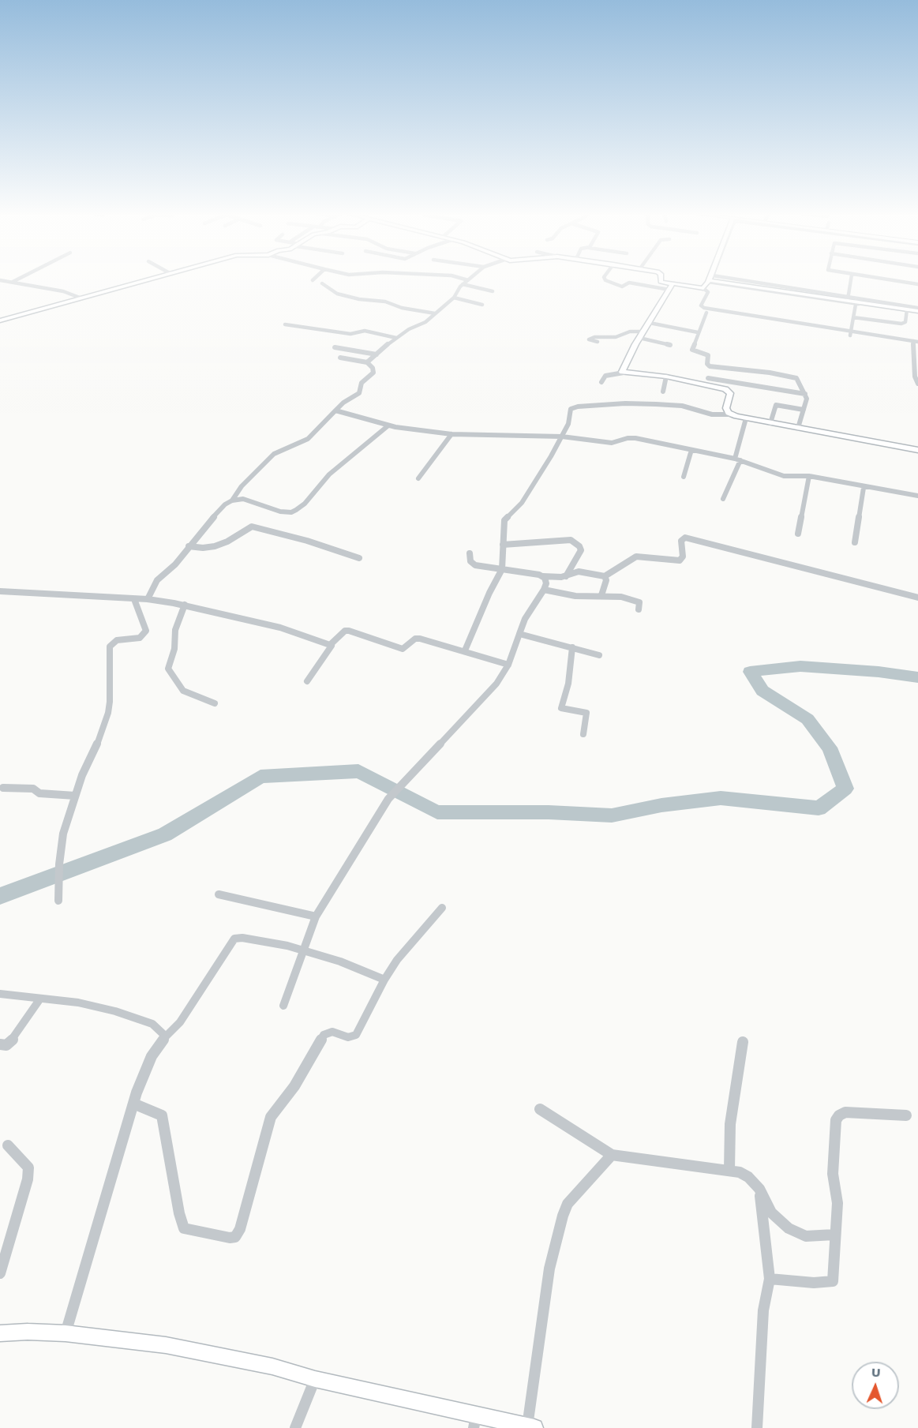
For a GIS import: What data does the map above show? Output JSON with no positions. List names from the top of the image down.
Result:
{
  "north": "top"
}
